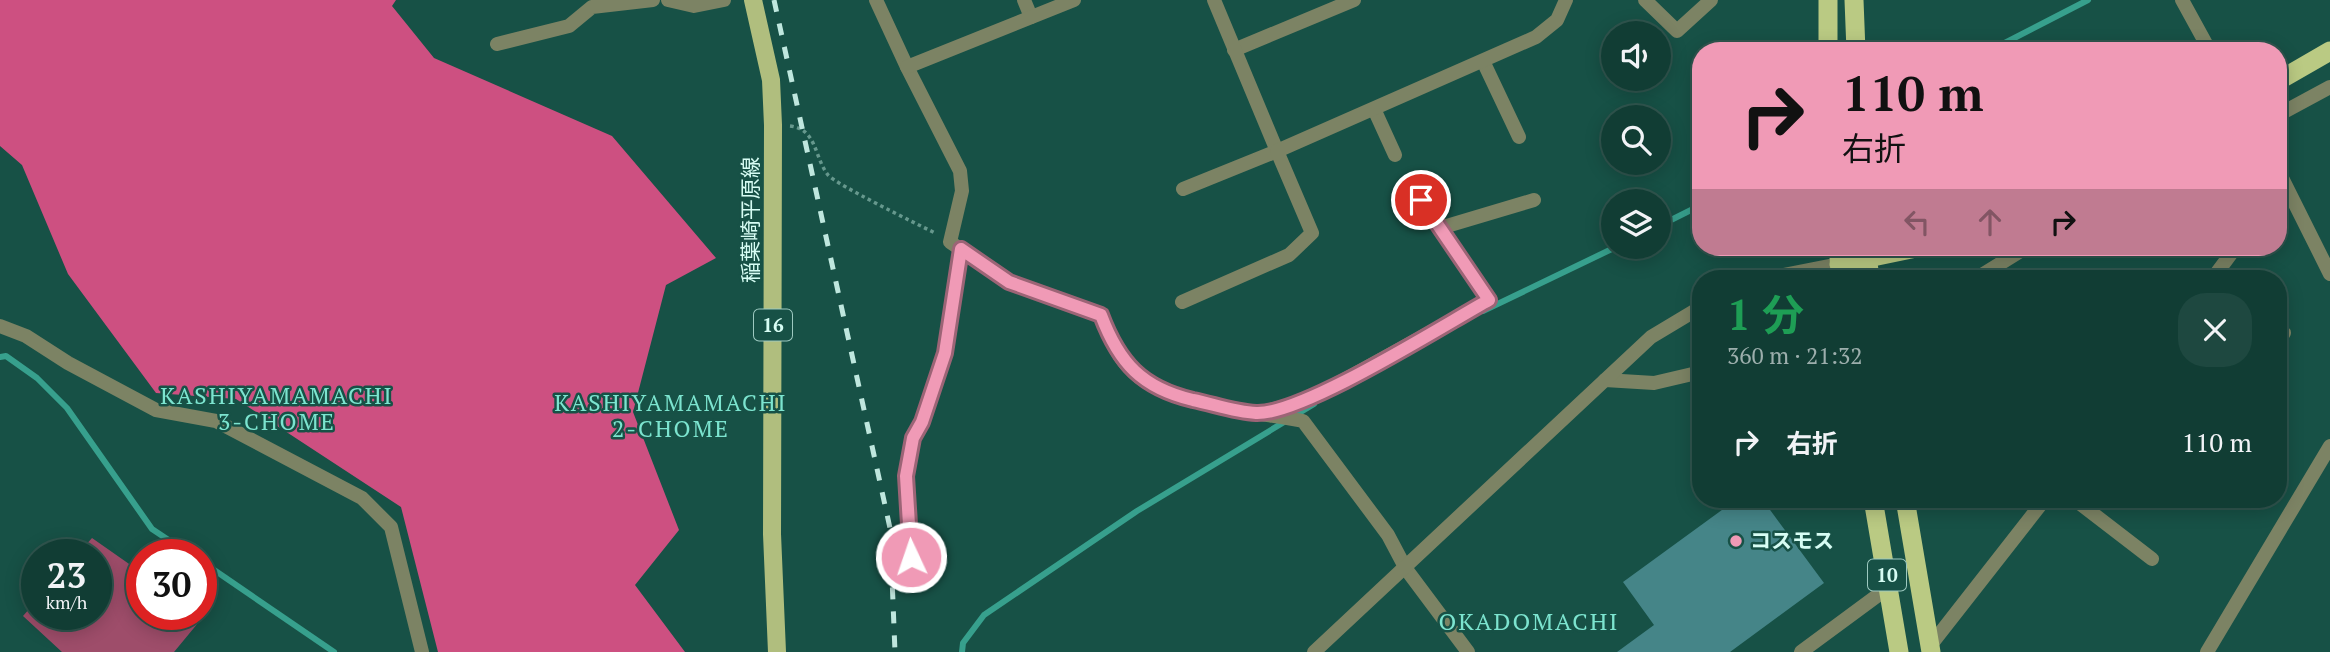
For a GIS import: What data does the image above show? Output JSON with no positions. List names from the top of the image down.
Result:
{
  "streets": {
    "highway": ["10"],
    "main road": ["稲葉崎平原線", "16"]
  },
  "districts": ["KASHIYAMAMACHI 3-CHOME", "KASHIYAMAMACHI 2-CHOME", "OKADOMACHI"],
  "places": ["コスモス"],
  "page": {
    "turn": ["110 m", "右折"],
    "heading": ["1 分", "360 m · 21:32"],
    "list": [
      {
        "name": "右折",
        "value": "110 m"
      }
    ],
    "speed": "23 km/h",
    "limit": "30"
  }
}
